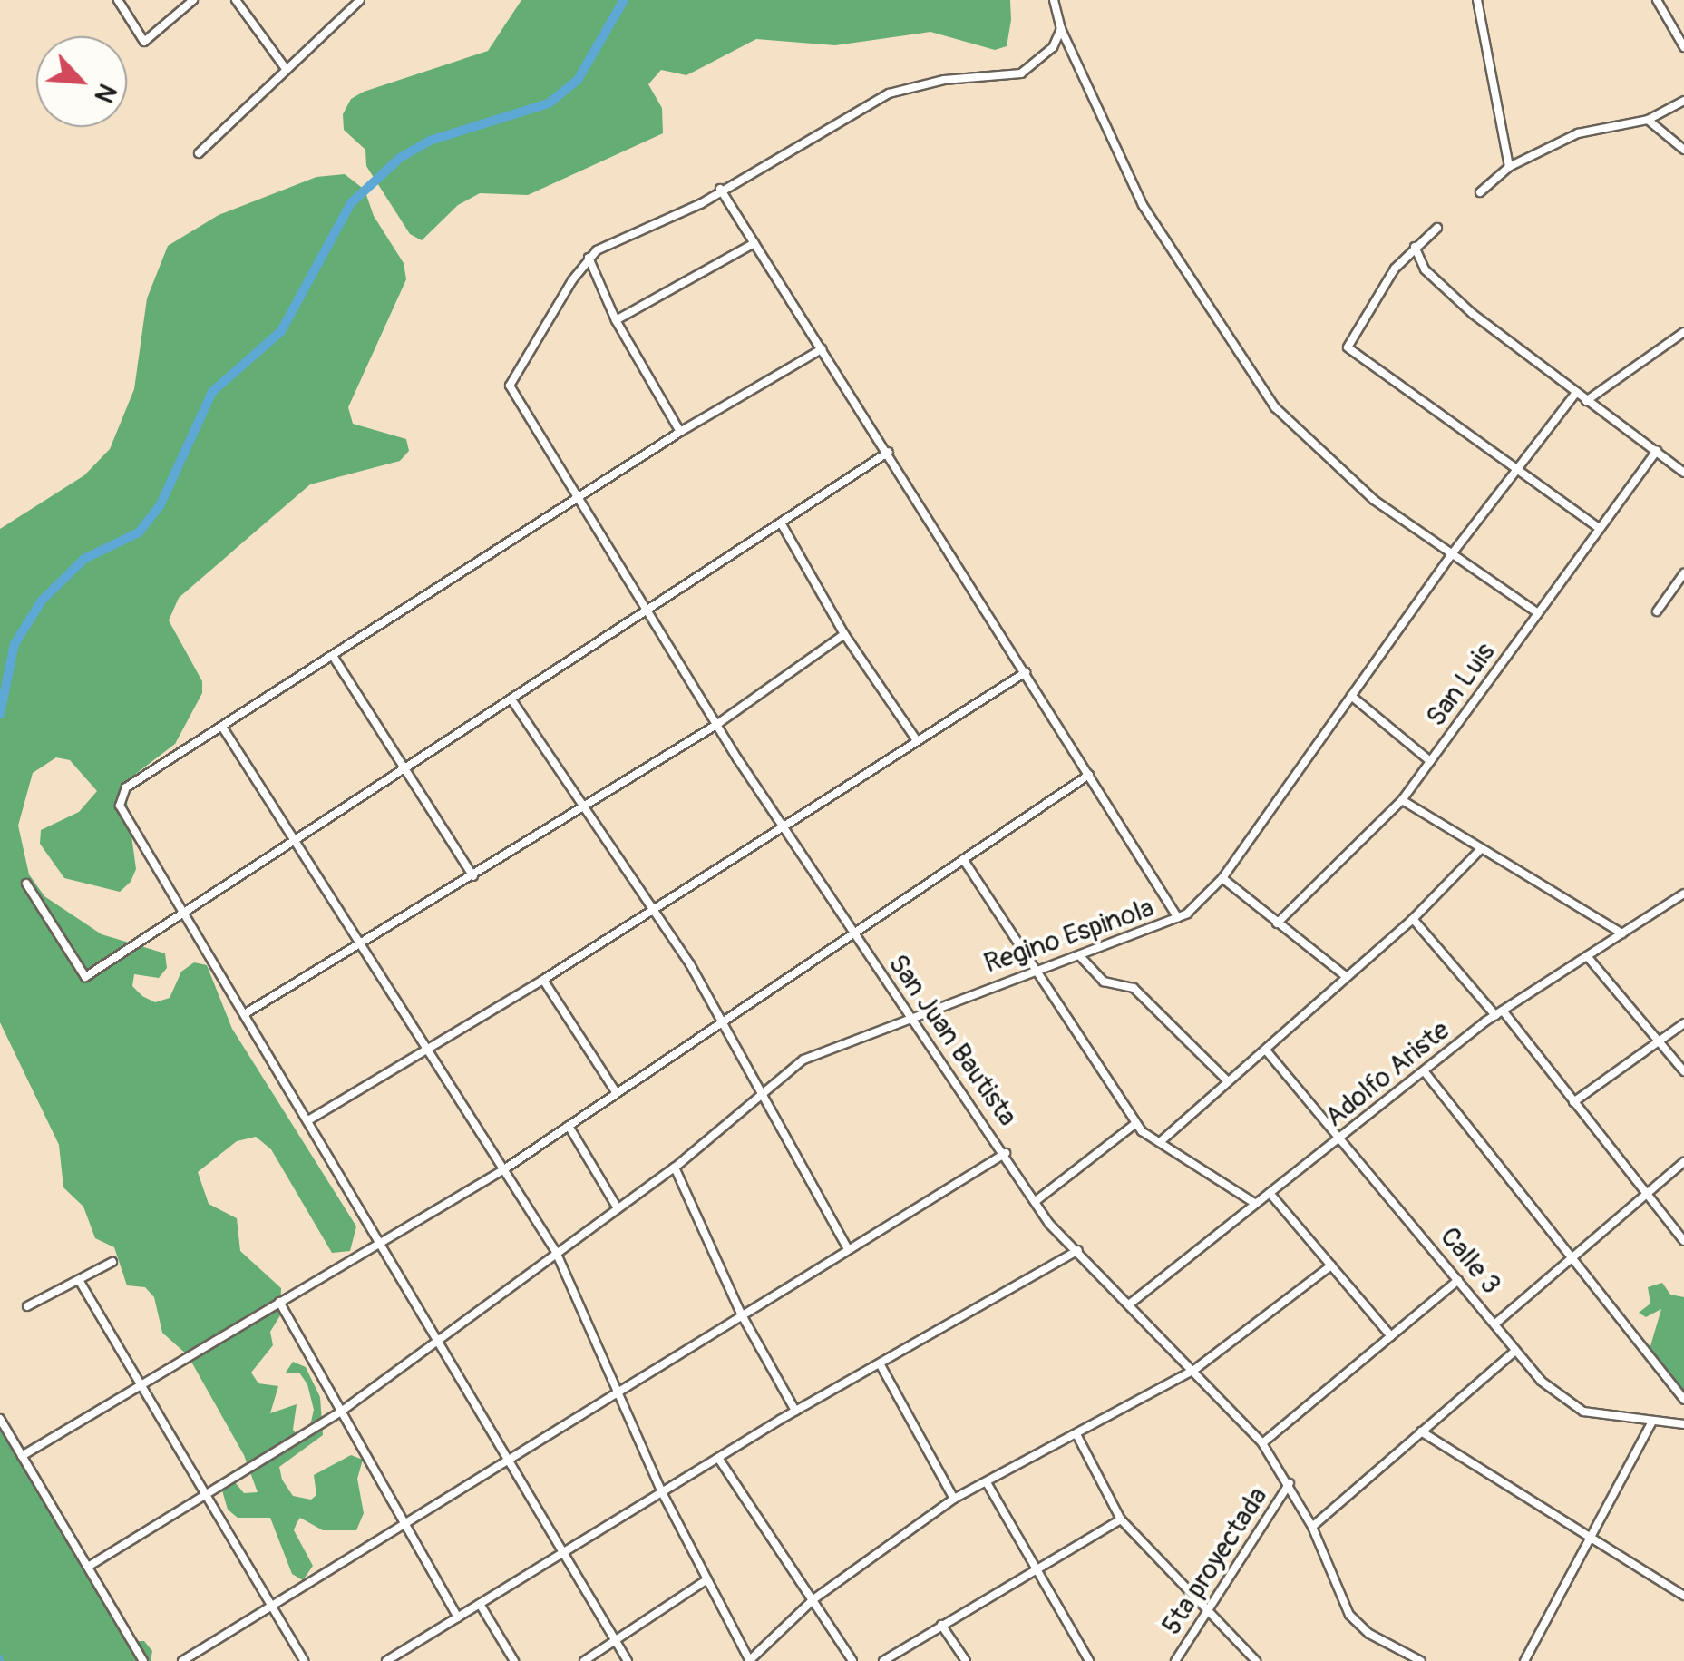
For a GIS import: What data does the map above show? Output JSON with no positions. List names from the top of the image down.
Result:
{
  "streets": {
    "street": [
      "San Luis",
      "Regino Espinola",
      "San Juan Bautista",
      "Adolfo Ariste",
      "Calle 3",
      "5ta proyectada"
    ]
  },
  "crossings": [
    ["Regino Espinola", "San Juan Bautista"],
    ["San Juan Bautista", "Adolfo Ariste"],
    ["San Juan Bautista", "5ta proyectada"],
    ["Adolfo Ariste", "Calle 3"]
  ],
  "north": "bottom right"
}
